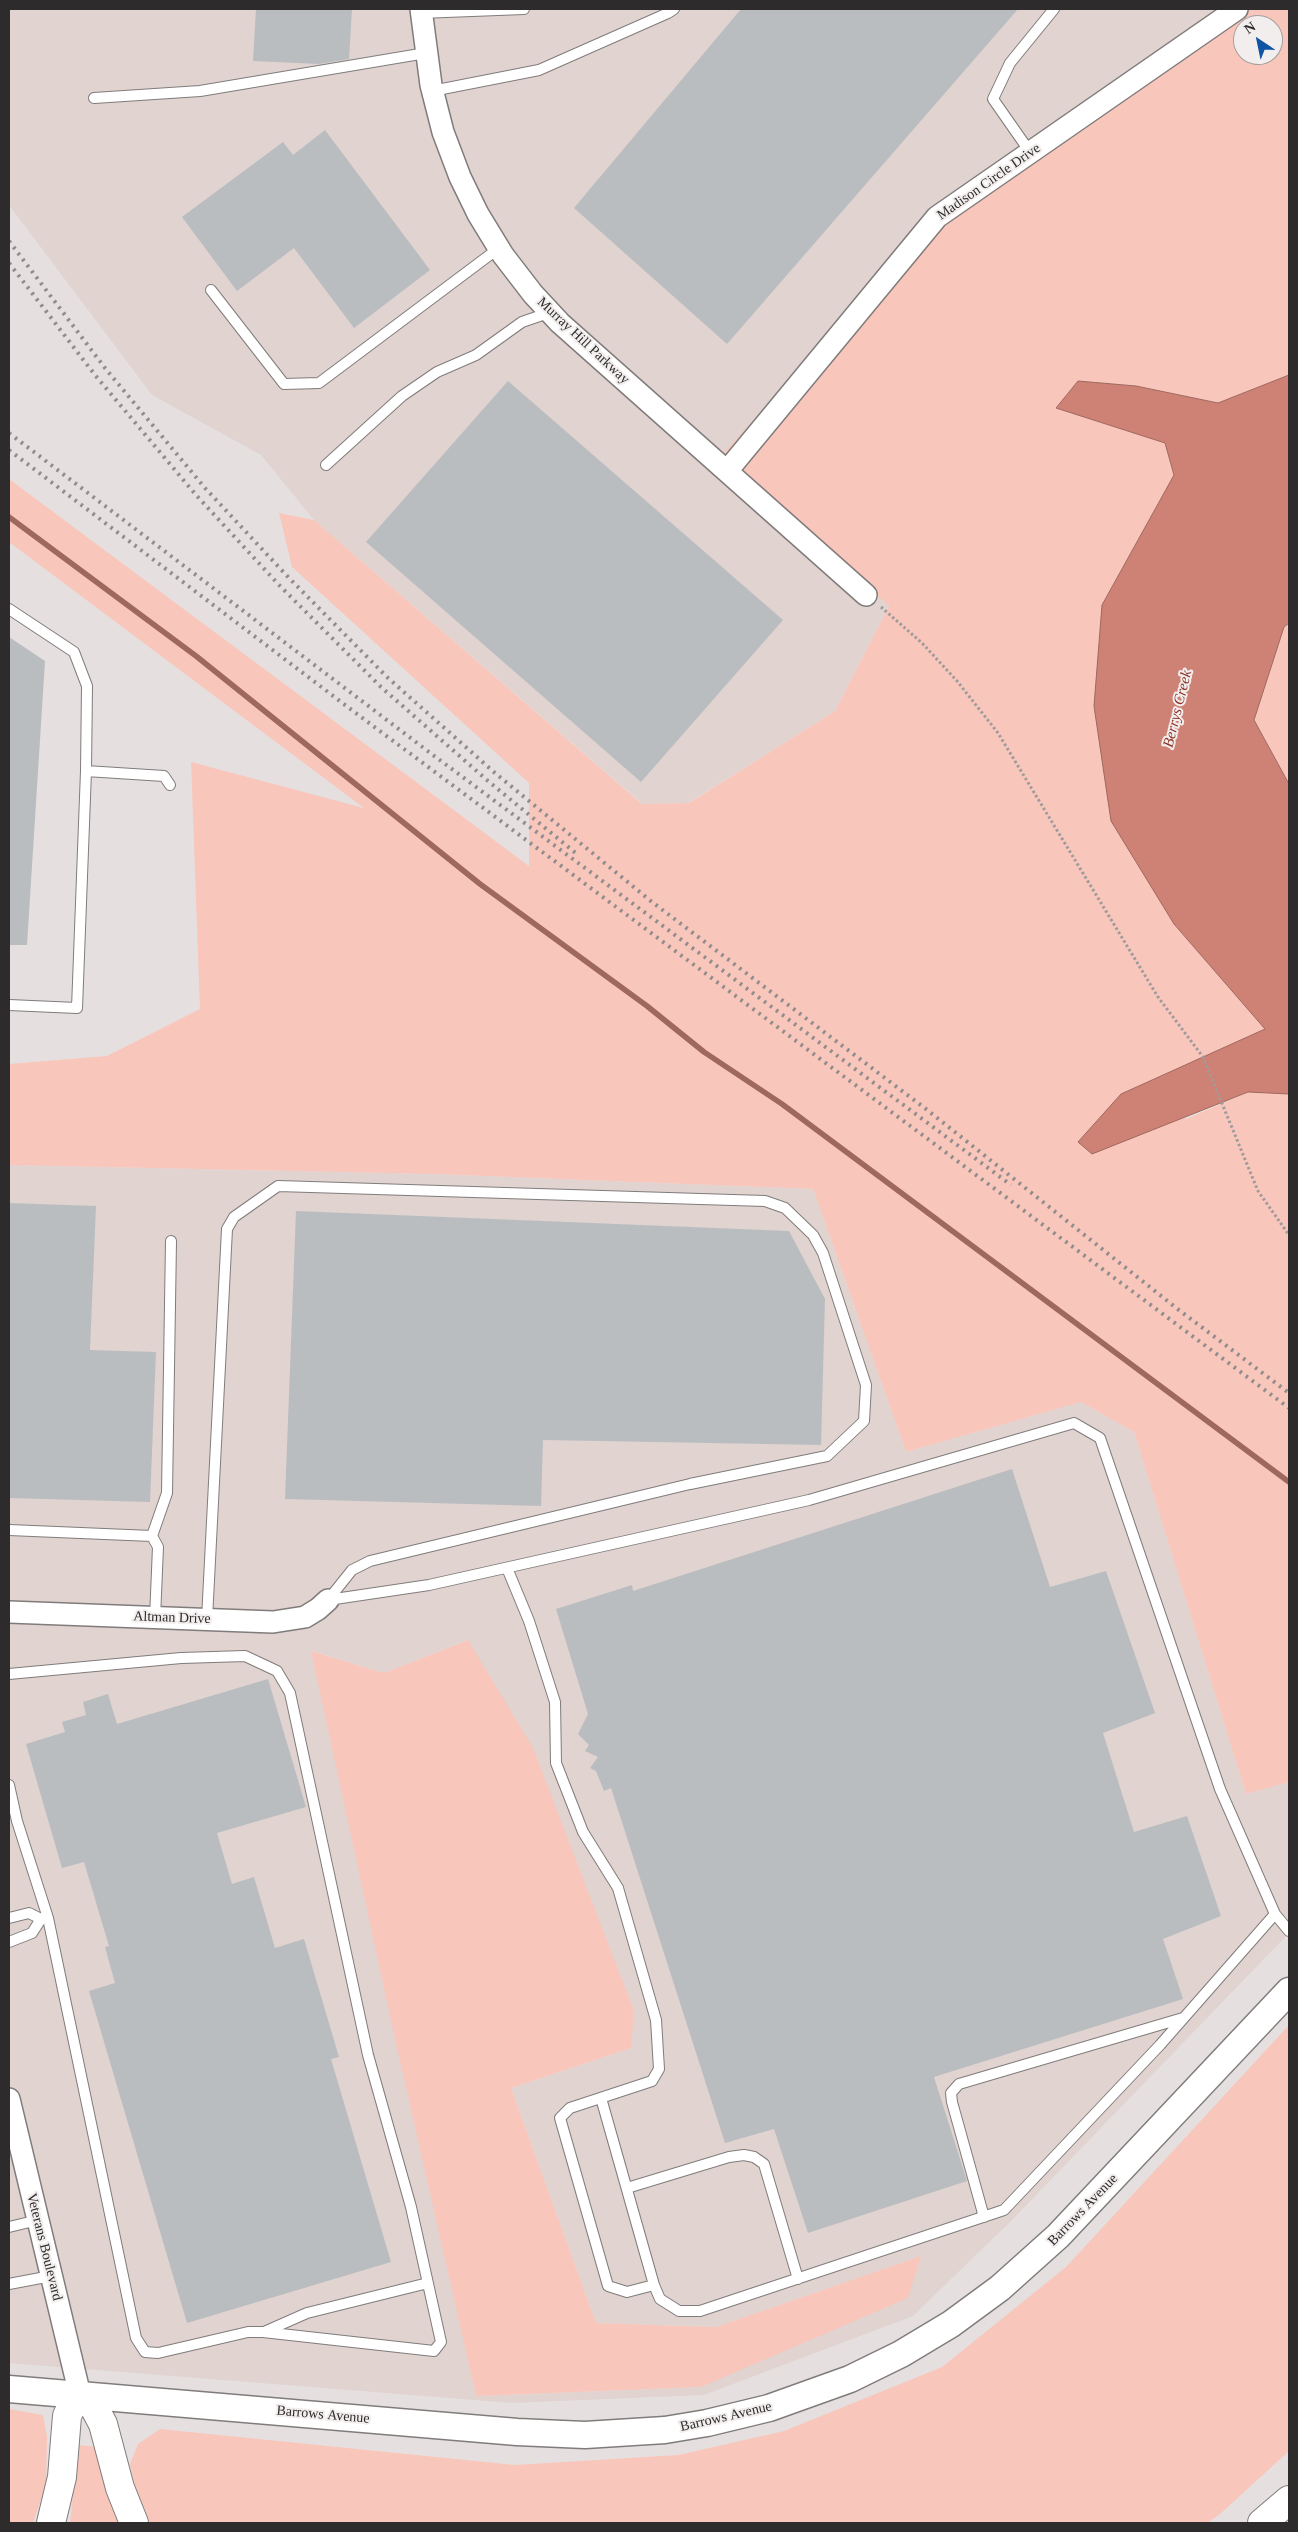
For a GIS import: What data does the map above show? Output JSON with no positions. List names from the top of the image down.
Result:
{
  "streets": {
    "street": [
      "Madison Circle Drive",
      "Murray Hill Parkway",
      "Altman Drive",
      "Barrows Avenue",
      "Veterans Boulevard"
    ]
  },
  "crossings": [
    ["Madison Circle Drive", "Murray Hill Parkway"],
    ["Barrows Avenue", "Veterans Boulevard"]
  ],
  "water": ["Berrys Creek"],
  "north": "top left"
}
